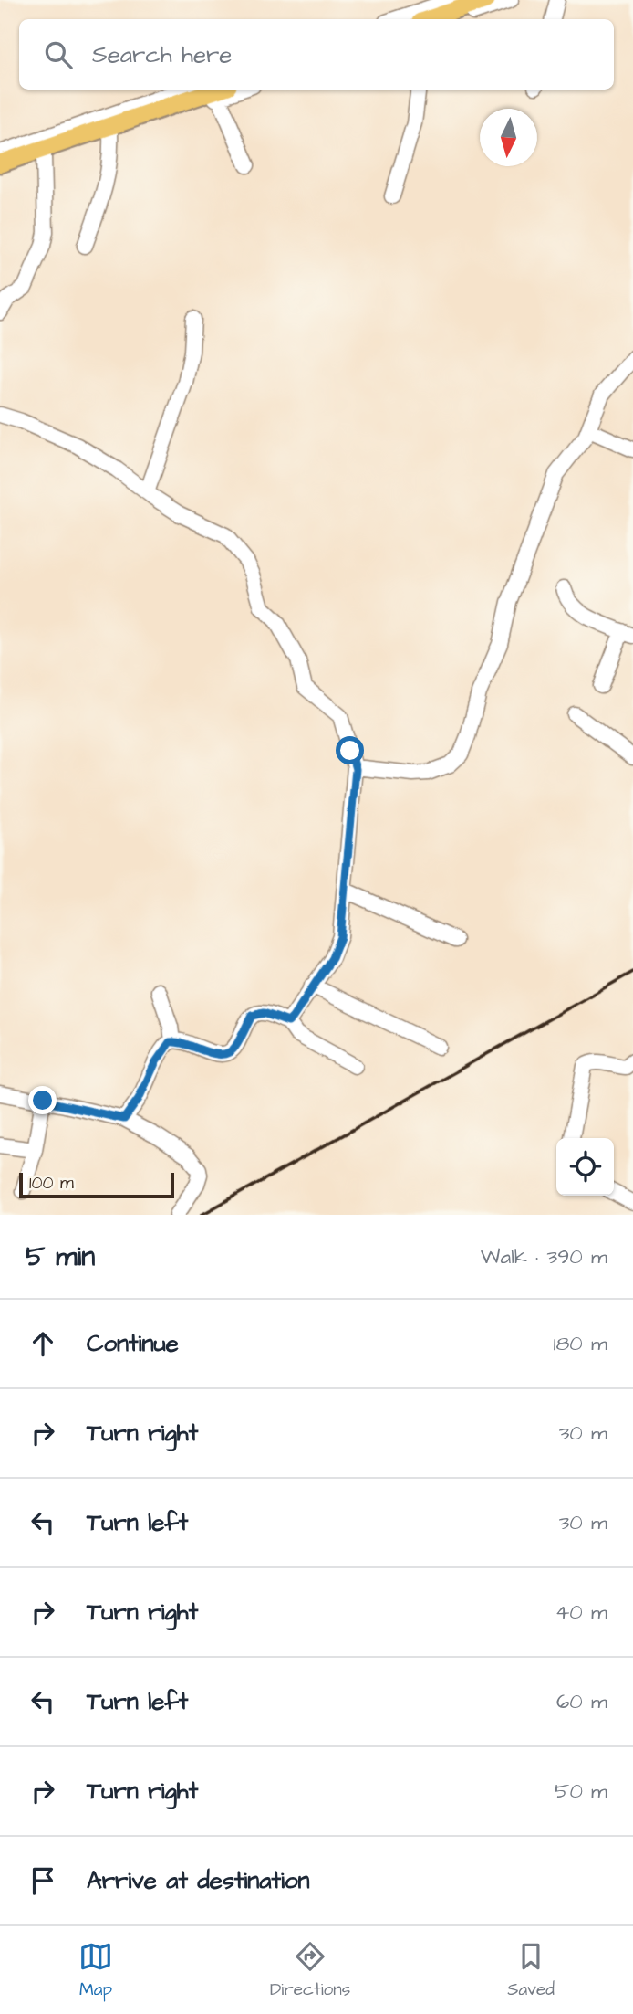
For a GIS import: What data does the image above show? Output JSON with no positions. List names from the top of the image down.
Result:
{
  "scale_bar": "100 m",
  "north": "bottom",
  "page": {
    "search": "Search here",
    "scale": "100 m",
    "heading": ["5 min", "Walk · 390 m"],
    "list": [
      ["Continue", "180 m"],
      ["Turn right", "30 m"],
      ["Turn left", "30 m"],
      ["Turn right", "40 m"],
      ["Turn left", "60 m"],
      ["Turn right", "50 m"],
      "Arrive at destination"
    ],
    "nav": ["Map", "Directions", "Saved"]
  }
}
